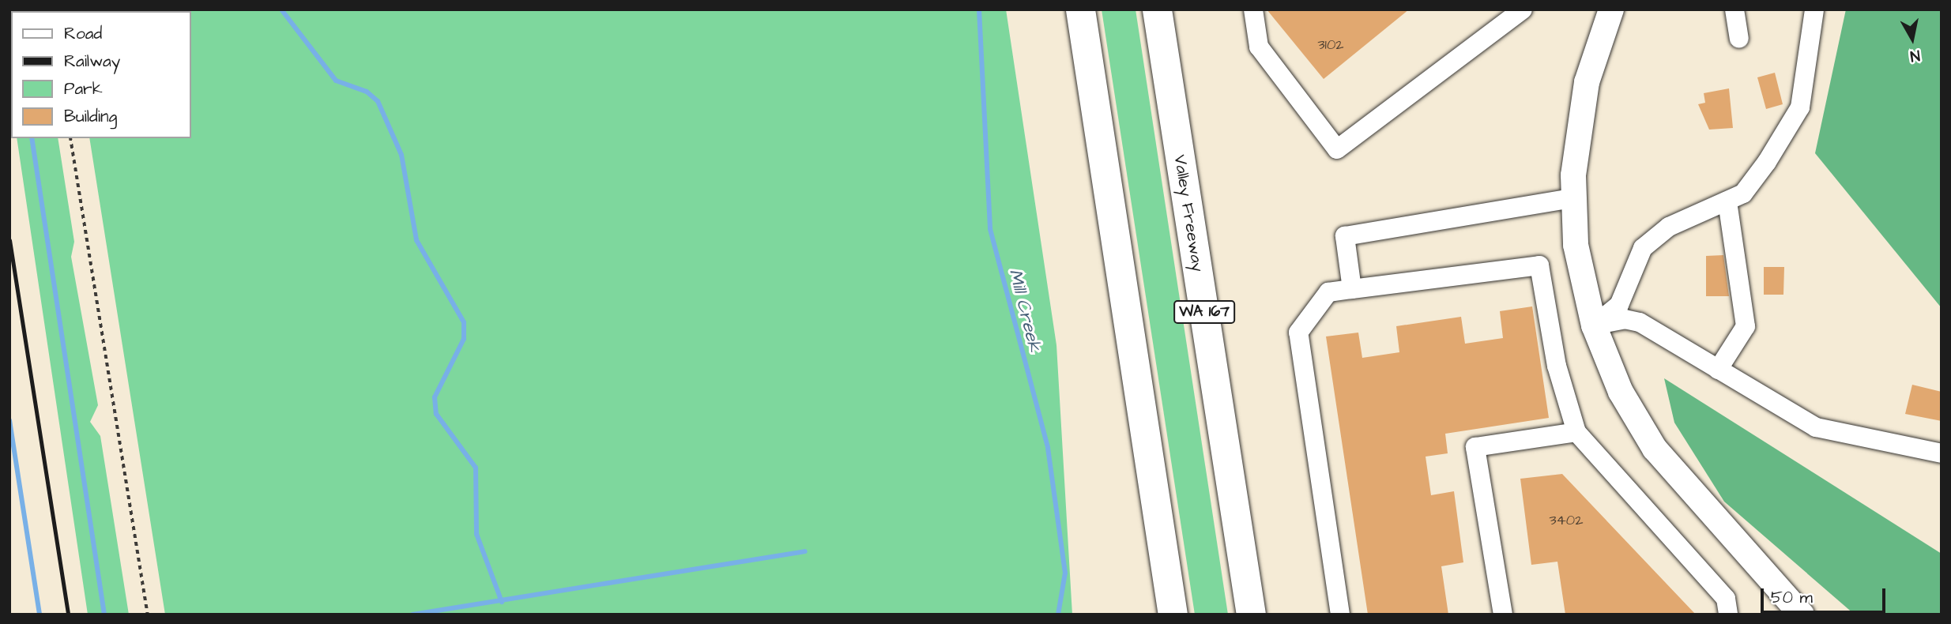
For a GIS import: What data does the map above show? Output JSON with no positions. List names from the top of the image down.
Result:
{
  "streets": {
    "highway": ["Valley Freeway", "WA 167"]
  },
  "water": ["Mill Creek"],
  "house_numbers": ["3102", "3402"],
  "legend": [
    "Road",
    "Railway",
    "Park",
    "Building"
  ],
  "scale_bar": "50 m",
  "north": "bottom"
}
